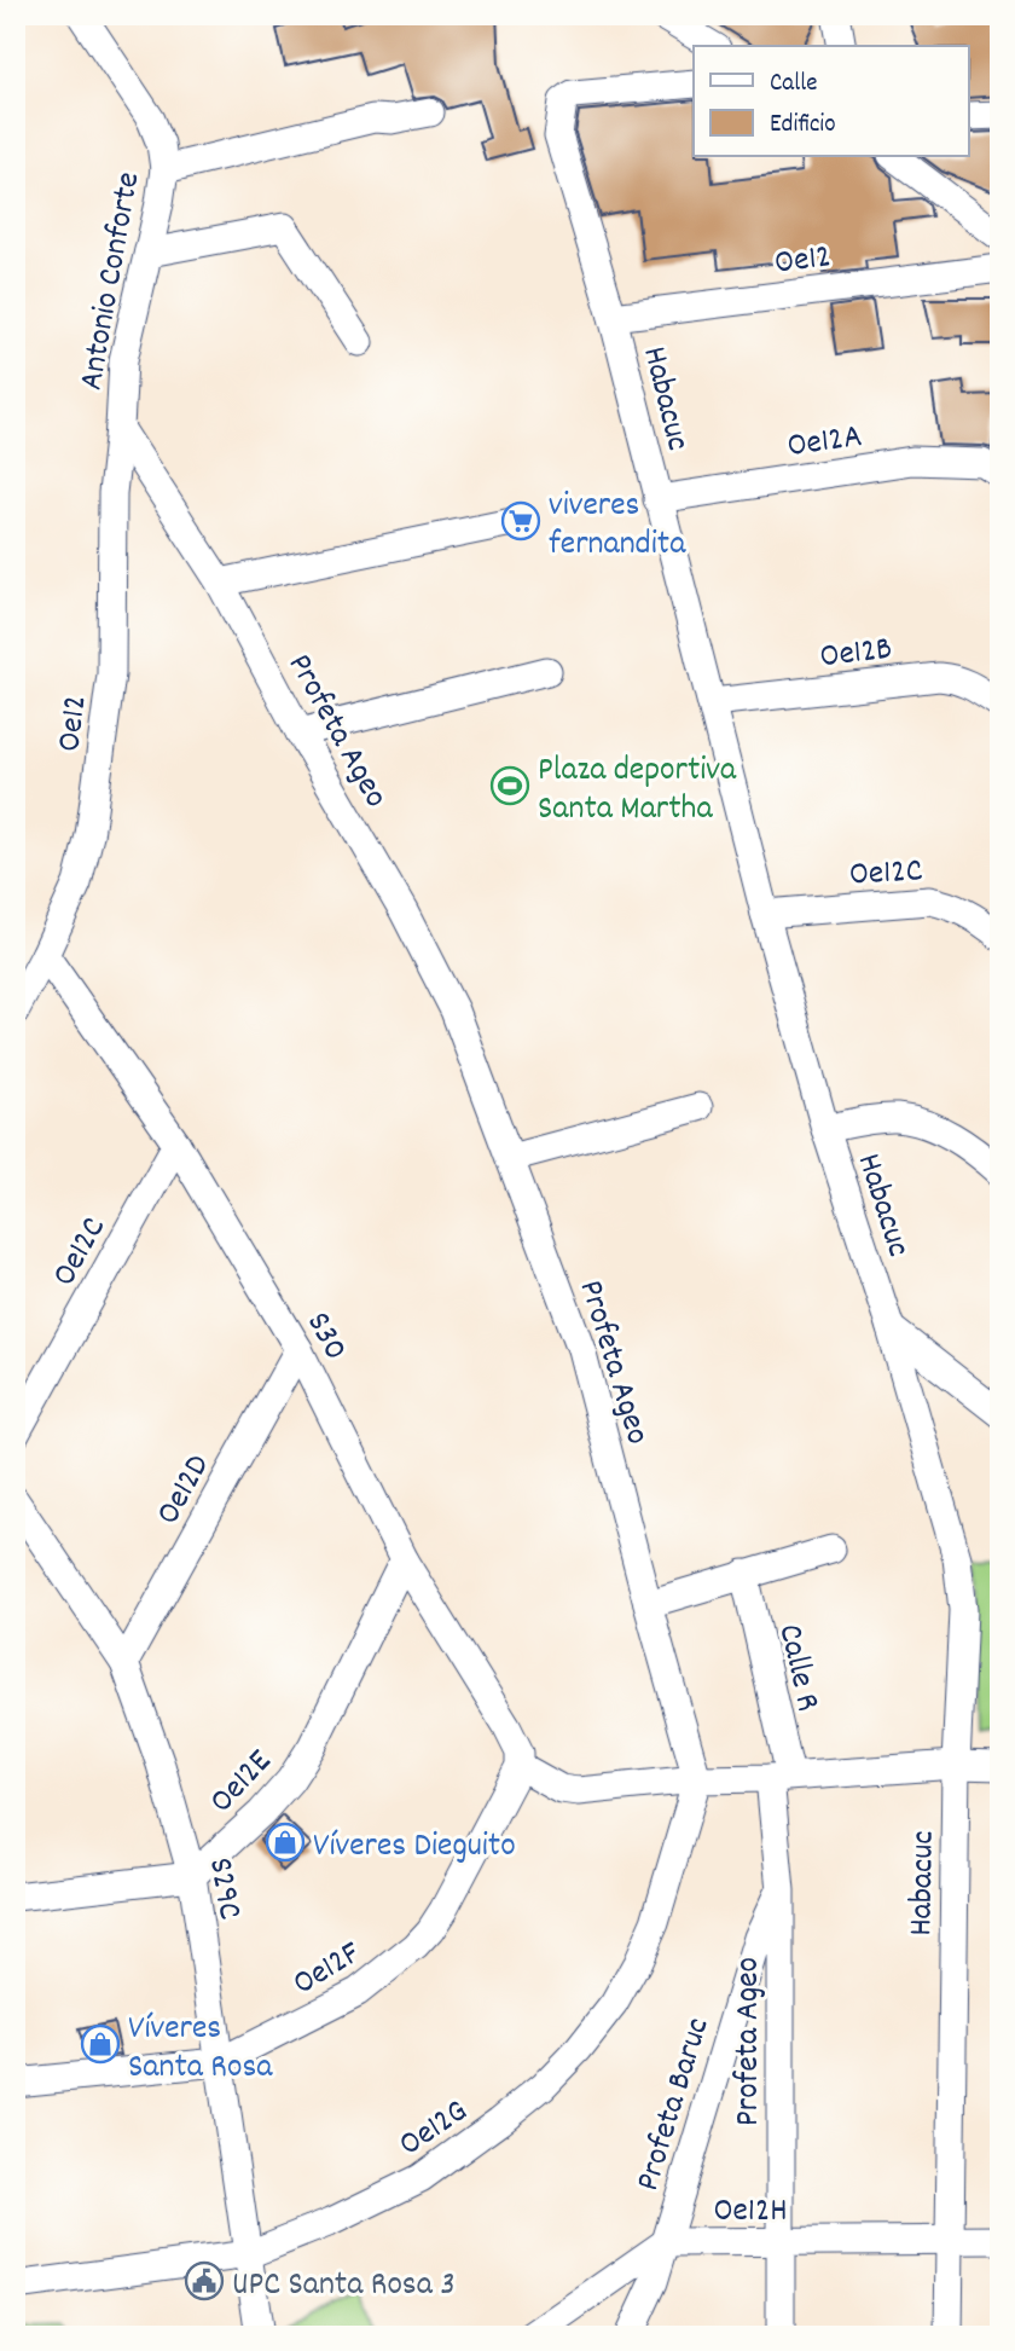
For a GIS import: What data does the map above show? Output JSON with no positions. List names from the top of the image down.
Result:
{
  "streets": {
    "street": [
      "Oe12",
      "Antonio Conforte",
      "Habacuc",
      "Oe12A",
      "Oe12B",
      "Profeta Ageo",
      "Oe12C",
      "S30",
      "Oe12D",
      "Calle R",
      "Oe12E",
      "S29C",
      "Oe12F",
      "Profeta Baruc",
      "Oe12G",
      "Oe12H"
    ]
  },
  "crossings": [
    ["Oe12", "Antonio Conforte"],
    ["Oe12", "Habacuc"],
    ["Oe12", "Profeta Ageo"],
    ["Oe12", "S30"],
    ["Antonio Conforte", "Profeta Ageo"],
    ["Habacuc", "Oe12A"],
    ["Habacuc", "Oe12B"],
    ["Habacuc", "Oe12C"],
    ["Habacuc", "Oe12H"],
    ["Profeta Ageo", "Calle R"],
    ["Profeta Ageo", "Profeta Baruc"],
    ["Profeta Ageo", "Oe12G"],
    ["Profeta Ageo", "Oe12H"],
    ["Oe12C", "S30"],
    ["S30", "Oe12D"],
    ["S30", "Oe12E"],
    ["S30", "Oe12F"],
    ["Oe12D", "S29C"],
    ["Oe12E", "S29C"],
    ["S29C", "Oe12F"],
    ["S29C", "Oe12G"],
    ["Profeta Baruc", "Oe12H"]
  ],
  "places": {
    "supermarket": ["viveres fernandita"],
    "sports": ["Plaza deportiva Santa Martha"],
    "shop": ["Víveres Dieguito", "Víveres Santa Rosa"],
    "public building": ["UPC Santa Rosa 3"]
  },
  "legend": ["Calle", "Edificio"]
}
